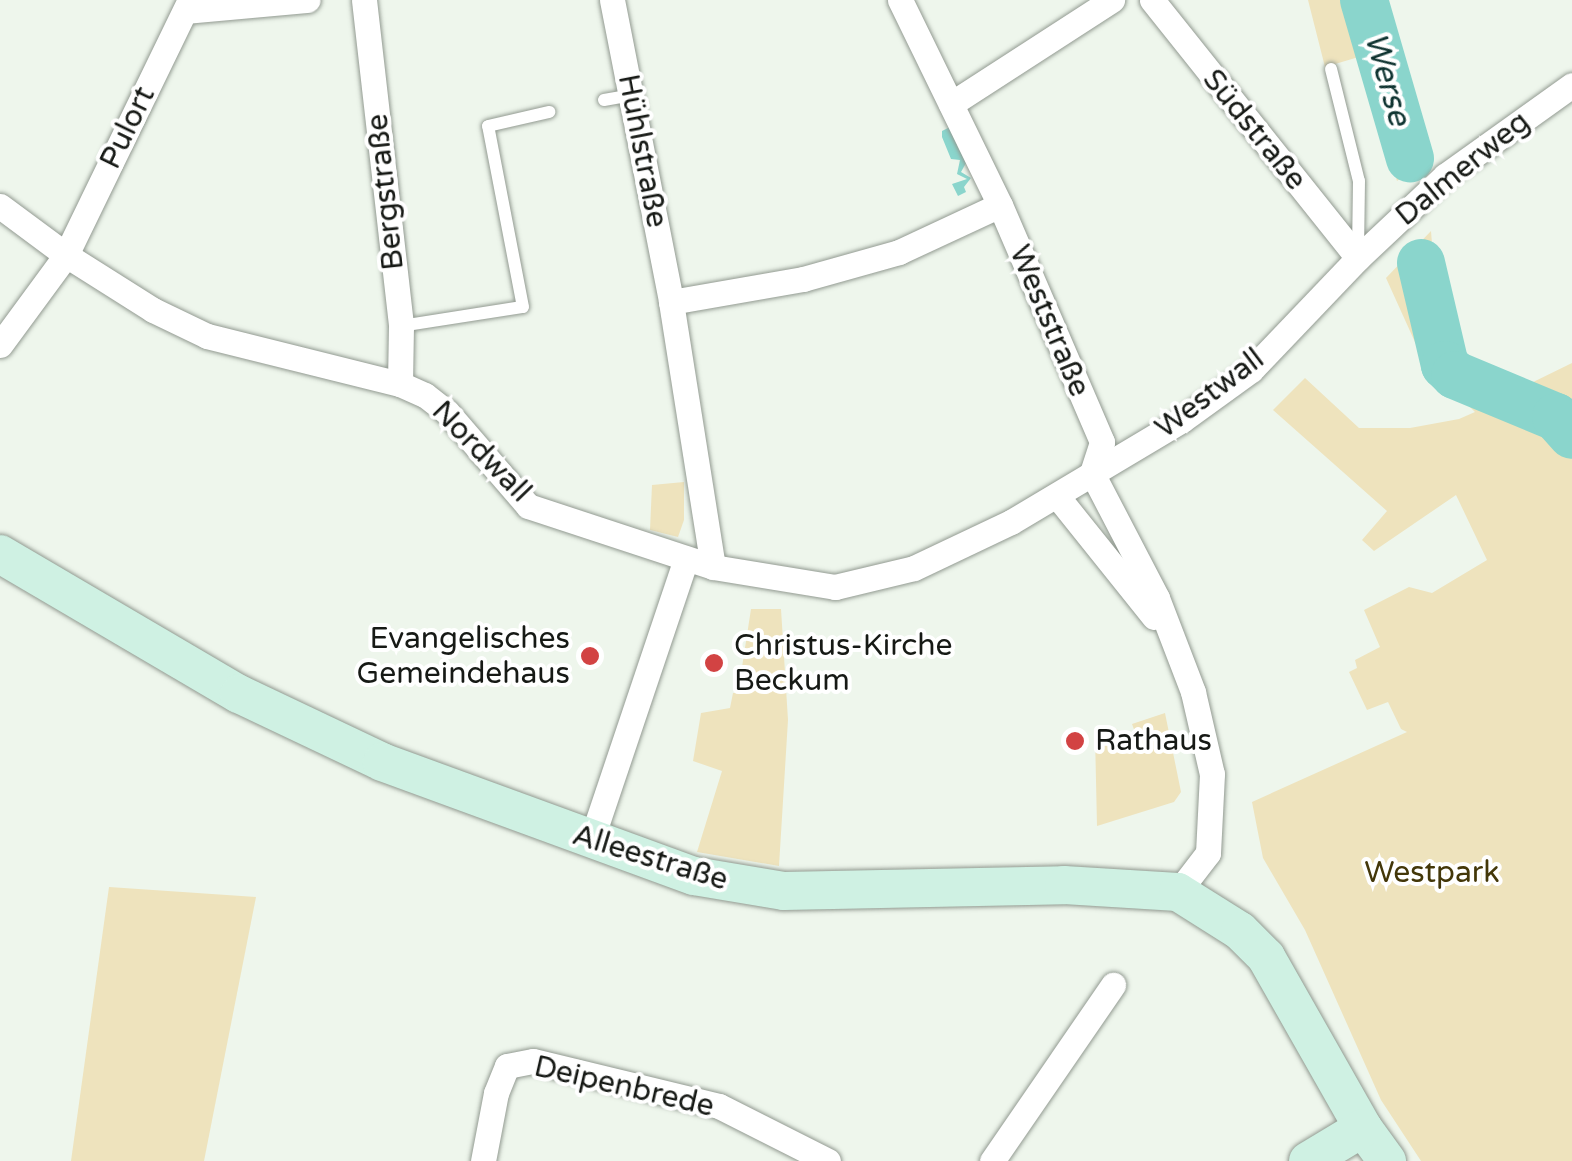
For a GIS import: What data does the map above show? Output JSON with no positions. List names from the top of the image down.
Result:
{
  "streets": {
    "main road": ["Alleestraße"],
    "street": [
      "Pulort",
      "Südstraße",
      "Hühlstraße",
      "Dalmerweg",
      "Bergstraße",
      "Weststraße",
      "Westwall",
      "Nordwall",
      "Deipenbrede"
    ]
  },
  "crossings": [
    ["Pulort", "Nordwall"],
    ["Südstraße", "Dalmerweg"],
    ["Südstraße", "Westwall"],
    ["Hühlstraße", "Nordwall"],
    ["Dalmerweg", "Westwall"],
    ["Bergstraße", "Nordwall"],
    ["Weststraße", "Westwall"],
    ["Weststraße", "Nordwall"],
    ["Westwall", "Nordwall"]
  ],
  "water": ["Werse"],
  "parks": ["Westpark"],
  "places": ["Evangelisches Gemeindehaus", "Christus-Kirche Beckum", "Rathaus"]
}
